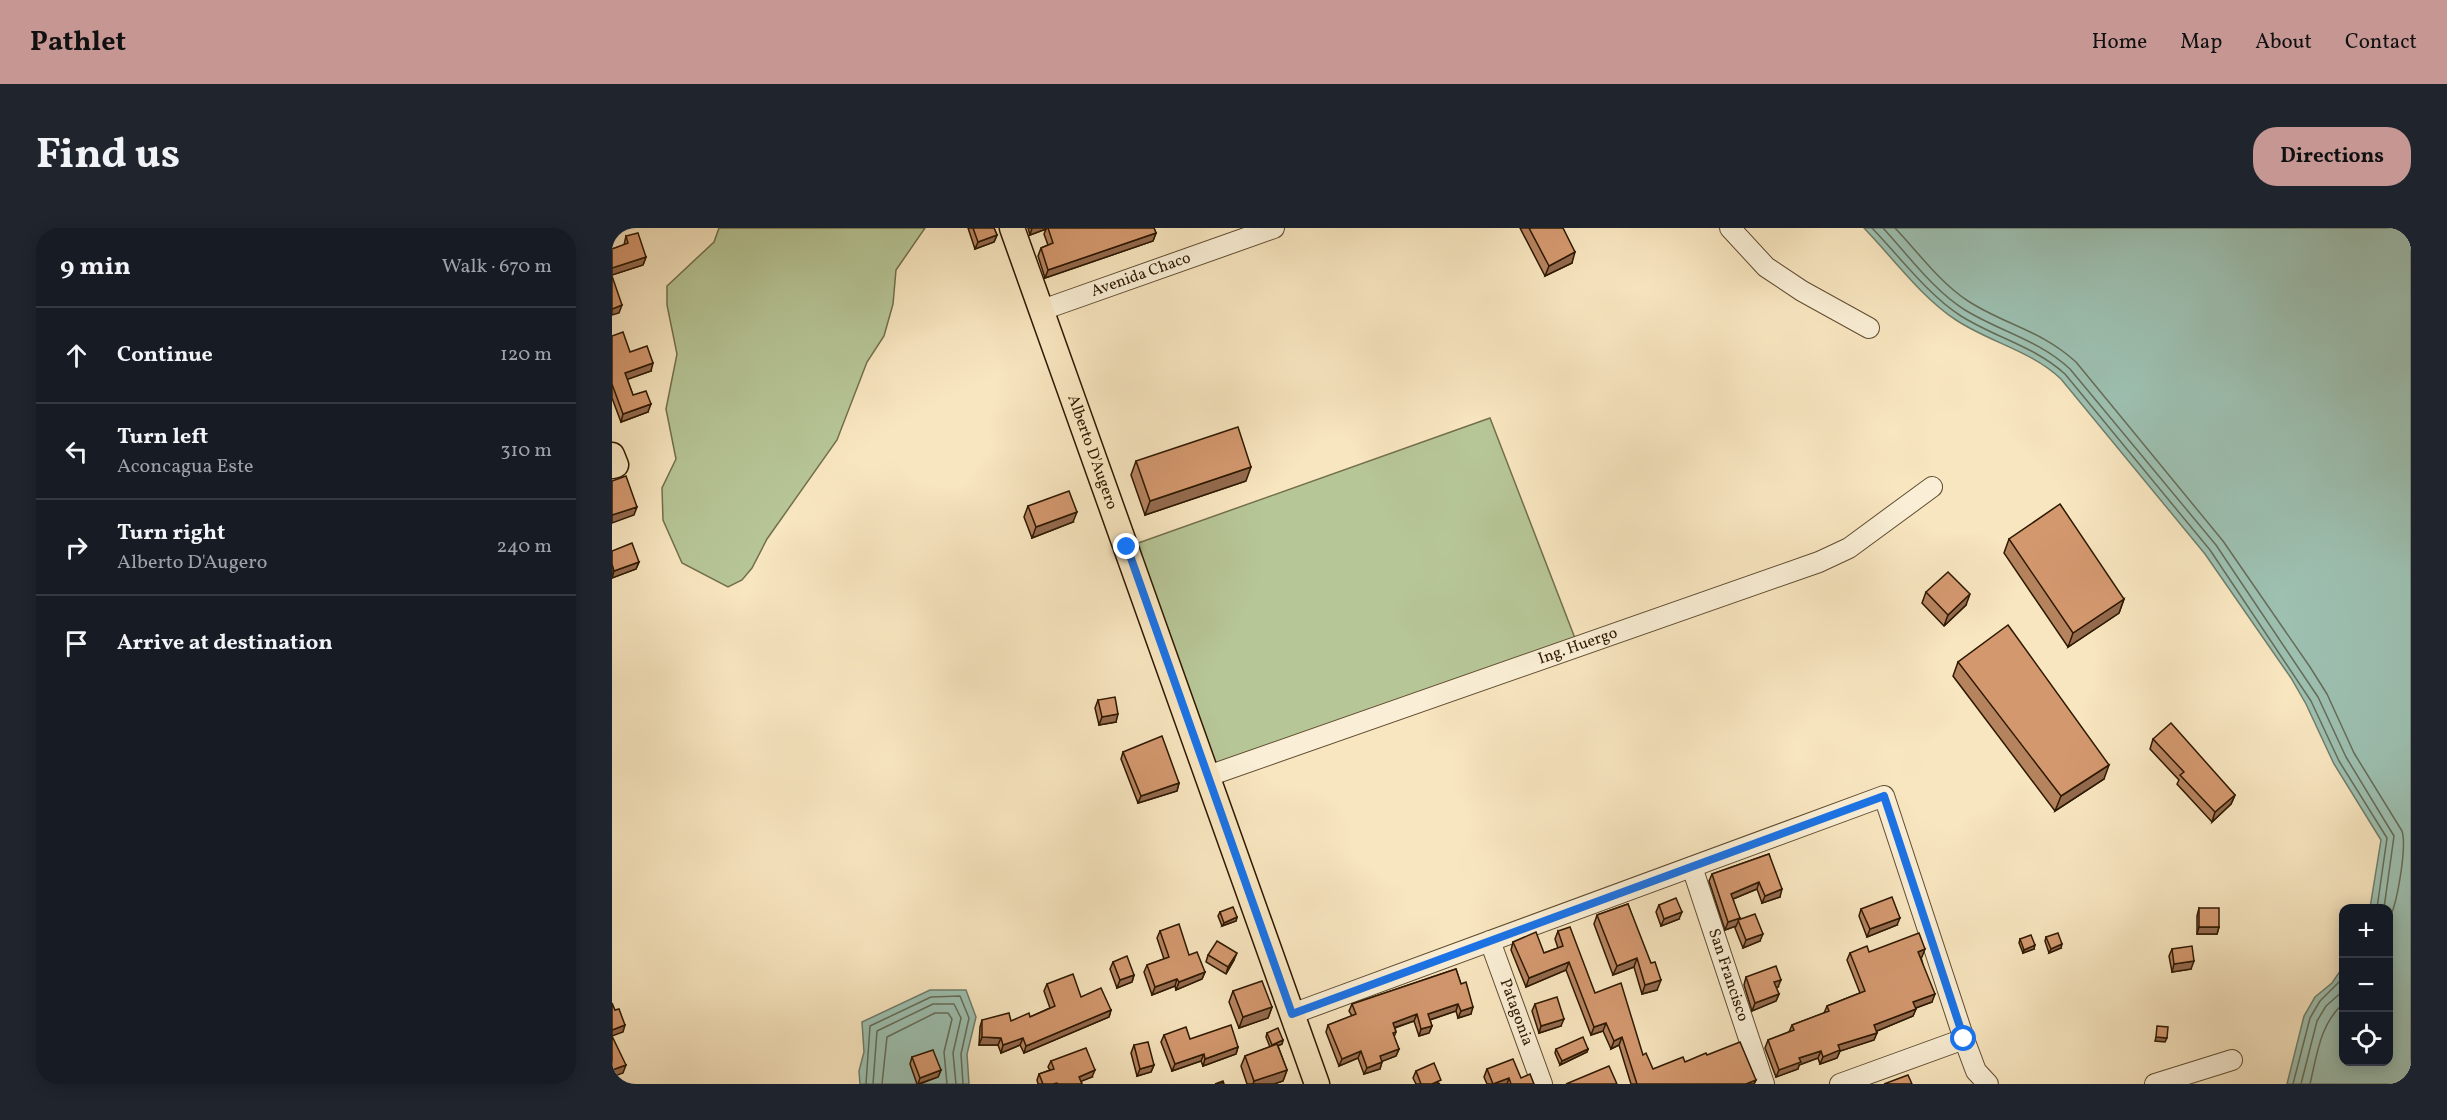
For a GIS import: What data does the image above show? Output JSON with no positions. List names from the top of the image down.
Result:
{
  "streets": {
    "main road": ["Alberto D'Augero"],
    "street": [
      "Avenida Chaco",
      "Ing. Huergo",
      "San Francisco",
      "Patagonia"
    ]
  },
  "crossings": [
    ["Avenida Chaco", "Alberto D'Augero"],
    ["Alberto D'Augero", "Ing. Huergo"]
  ],
  "page": {
    "header": "Pathlet",
    "nav": [
      "Home",
      "Map",
      "About",
      "Contact"
    ],
    "title": "Find us",
    "buttons": "Directions",
    "heading": ["9 min", "Walk · 670 m"],
    "list": [
      ["Continue", "120 m"],
      ["Turn left", "Aconcagua Este", "310 m"],
      ["Turn right", "Alberto D'Augero", "240 m"],
      "Arrive at destination"
    ],
    "map_buttons": ["+", "−"]
  }
}
